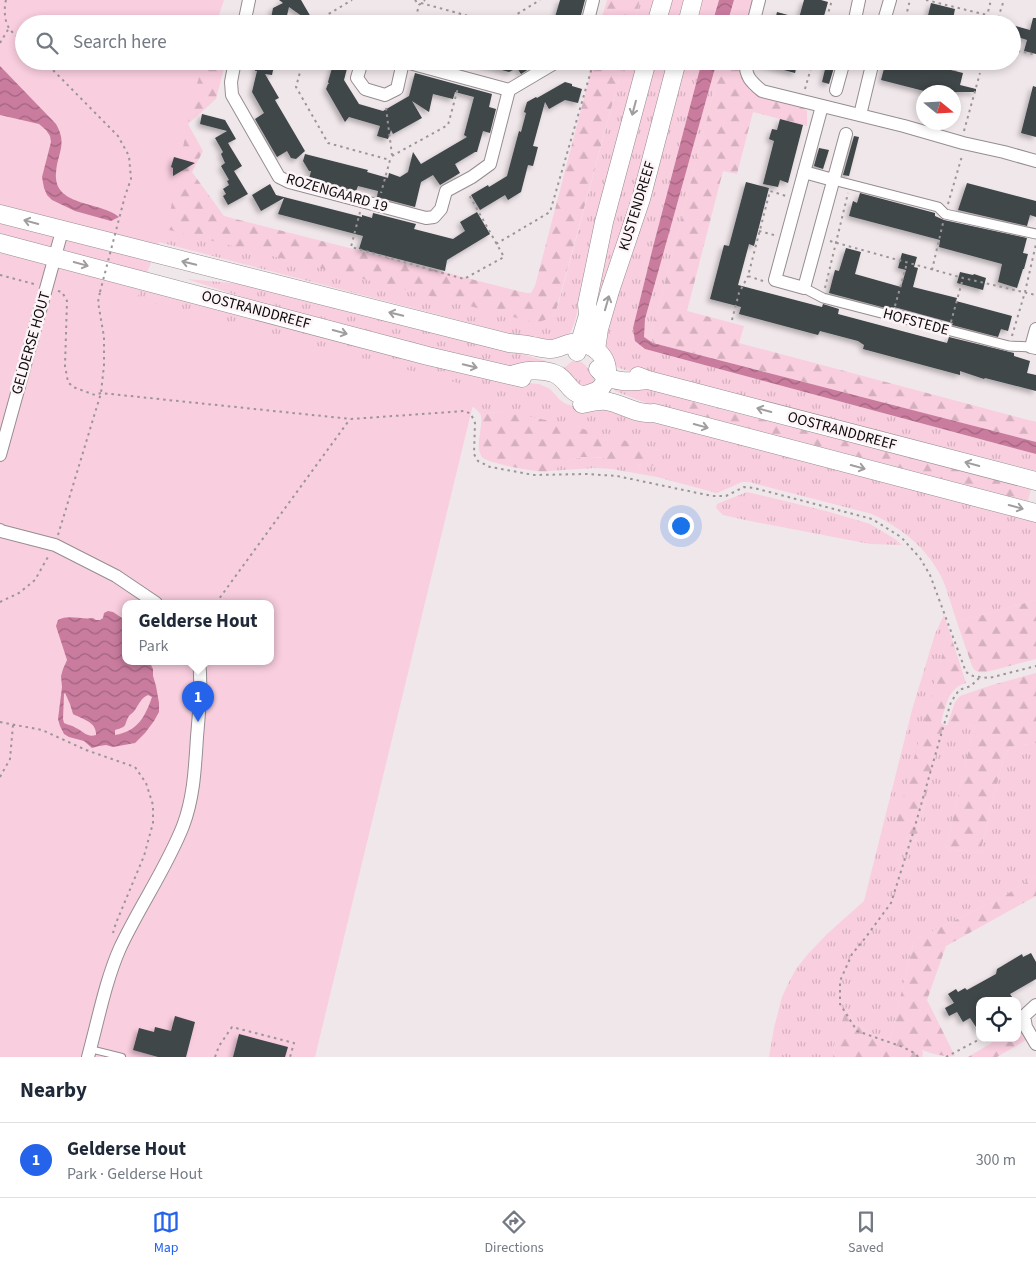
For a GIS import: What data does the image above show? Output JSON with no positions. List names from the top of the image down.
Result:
{
  "streets": {
    "main road": ["KUSTENDREEF", "OOSTRANDDREEF"],
    "street": ["ROZENGAARD 19", "HOFSTEDE", "GELDERSE HOUT"]
  },
  "crossings": [
    ["KUSTENDREEF", "OOSTRANDDREEF"],
    ["OOSTRANDDREEF", "GELDERSE HOUT"]
  ],
  "north": "right",
  "page": {
    "search": "Search here",
    "popup": ["Gelderse Hout", "Park"],
    "pins": "1",
    "heading": "Nearby",
    "list": [
      {
        "mark": "1",
        "name": "Gelderse Hout",
        "note": "Park · Gelderse Hout",
        "value": "300 m"
      }
    ],
    "nav": ["Map", "Directions", "Saved"]
  }
}
